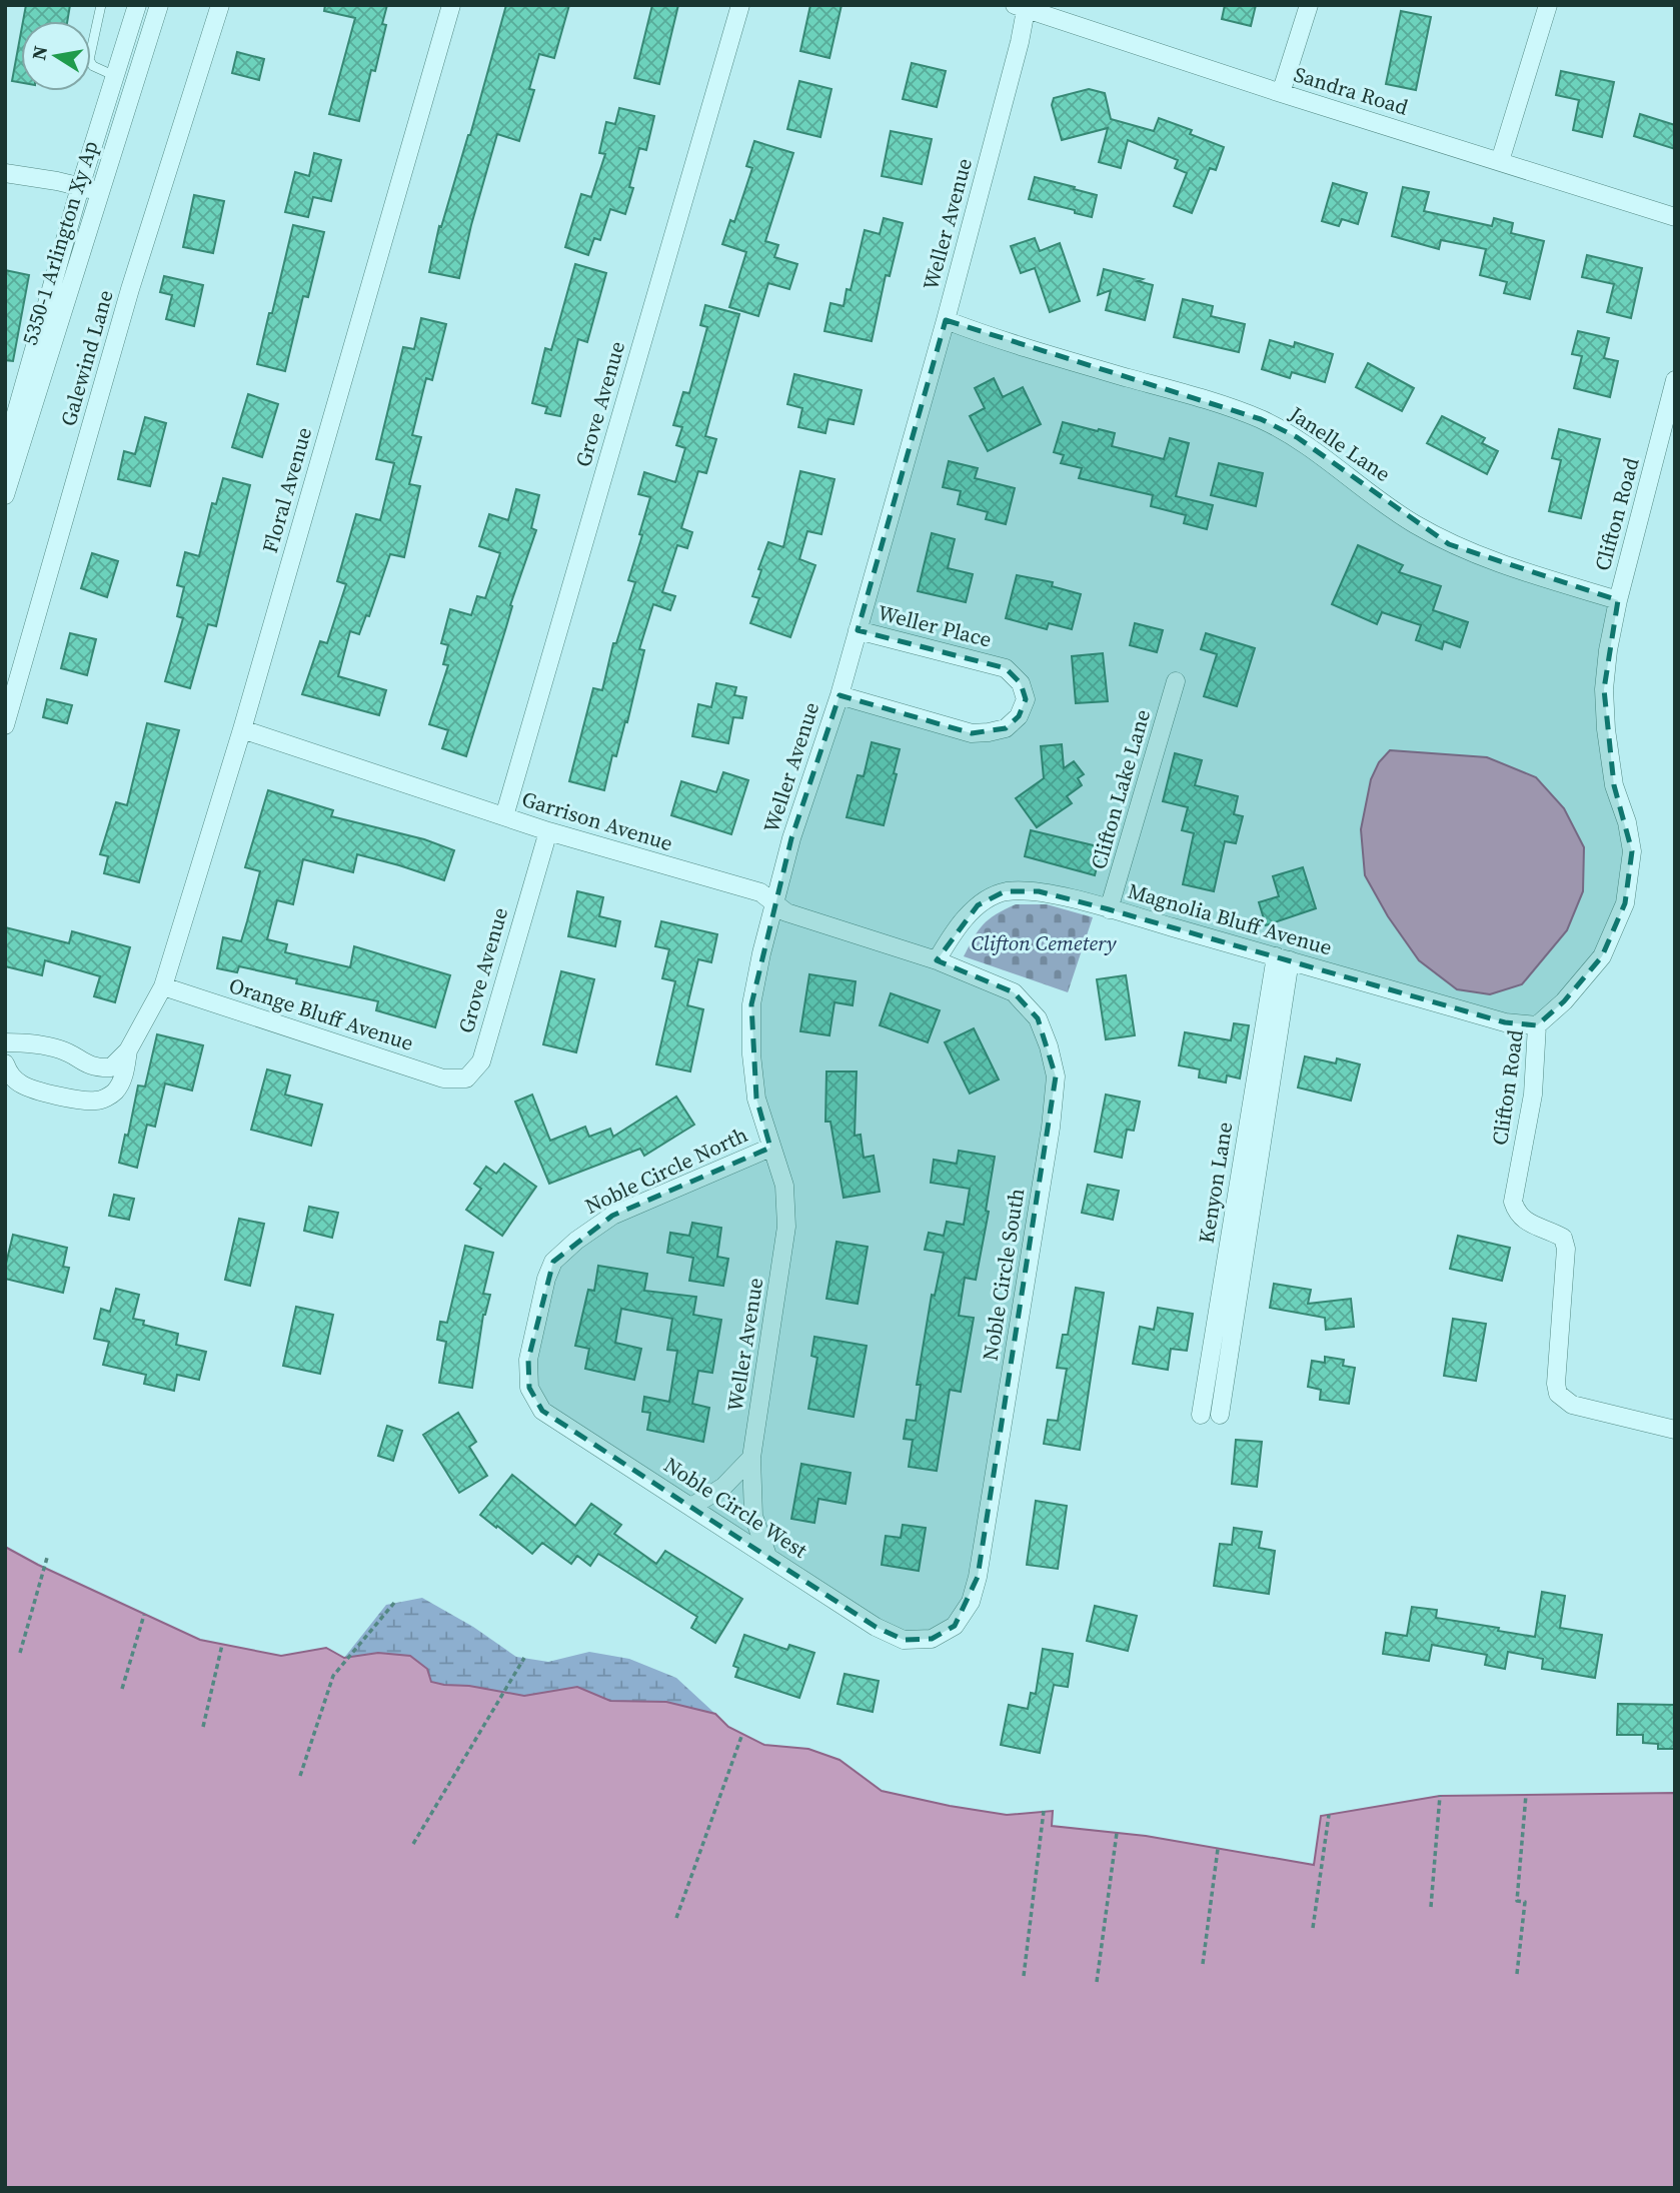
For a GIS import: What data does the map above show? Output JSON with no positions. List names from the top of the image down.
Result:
{
  "streets": {
    "street": [
      "Sandra Road",
      "Weller Avenue",
      "5350-1 Arlington Xy Ap",
      "Galewind Lane",
      "Grove Avenue",
      "Janelle Lane",
      "Floral Avenue",
      "Clifton Road",
      "Weller Place",
      "Clifton Lake Lane",
      "Garrison Avenue",
      "Magnolia Bluff Avenue",
      "Orange Bluff Avenue",
      "Noble Circle North",
      "Noble Circle South",
      "Noble Circle West"
    ]
  },
  "crossings": [
    ["Sandra Road", "Weller Avenue"],
    ["Weller Avenue", "Janelle Lane"],
    ["Weller Avenue", "Weller Place"],
    ["Weller Avenue", "Garrison Avenue"],
    ["Weller Avenue", "Noble Circle North"],
    ["Weller Avenue", "Noble Circle West"],
    ["Grove Avenue", "Garrison Avenue"],
    ["Grove Avenue", "Orange Bluff Avenue"],
    ["Janelle Lane", "Clifton Road"],
    ["Floral Avenue", "Garrison Avenue"],
    ["Floral Avenue", "Orange Bluff Avenue"],
    ["Clifton Road", "Magnolia Bluff Avenue"],
    ["Clifton Lake Lane", "Magnolia Bluff Avenue"],
    ["Garrison Avenue", "Magnolia Bluff Avenue"],
    ["Garrison Avenue", "Noble Circle South"],
    ["Magnolia Bluff Avenue", "Noble Circle South"],
    ["Noble Circle North", "Noble Circle West"],
    ["Noble Circle South", "Noble Circle West"]
  ],
  "parks": ["Clifton Cemetery"],
  "north": "left"
}
